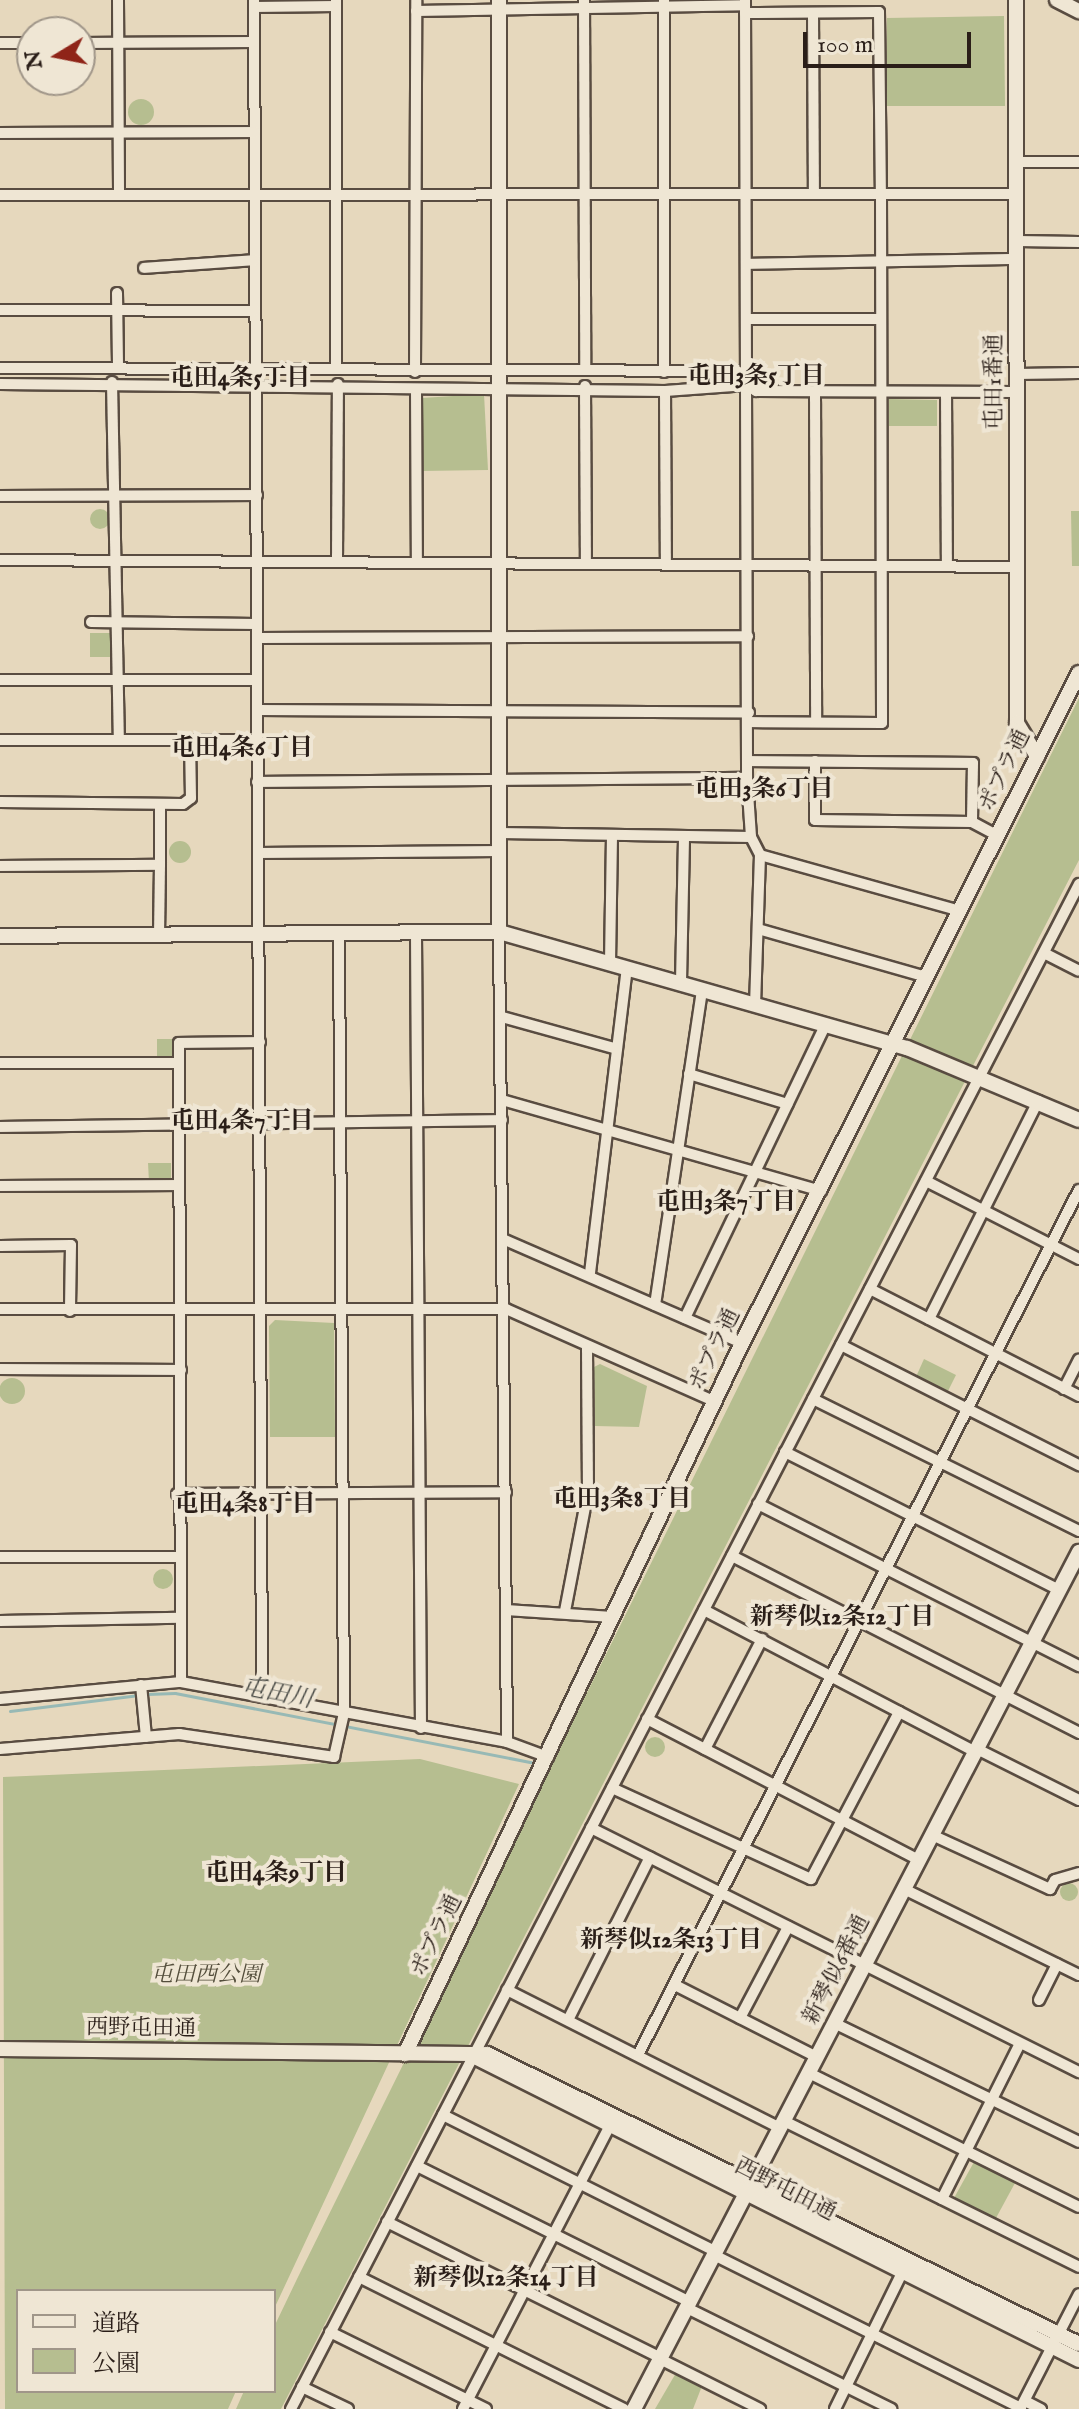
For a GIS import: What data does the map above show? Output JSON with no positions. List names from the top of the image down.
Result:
{
  "streets": {
    "street": [
      "屯田1番通",
      "ポプラ通",
      "新琴似6番通",
      "西野屯田通"
    ]
  },
  "crossings": [
    ["屯田1番通", "ポプラ通"],
    ["ポプラ通", "西野屯田通"],
    ["新琴似6番通", "西野屯田通"]
  ],
  "districts": [
    "屯田3条5丁目",
    "屯田4条5丁目",
    "屯田4条6丁目",
    "屯田3条6丁目",
    "屯田4条7丁目",
    "屯田3条7丁目",
    "屯田3条8丁目",
    "屯田4条8丁目",
    "新琴似12条12丁目",
    "屯田4条9丁目",
    "新琴似12条13丁目",
    "新琴似12条14丁目"
  ],
  "water": ["屯田川"],
  "parks": ["屯田西公園"],
  "legend": ["道路", "公園"],
  "scale_bar": "100 m",
  "north": "left"
}
